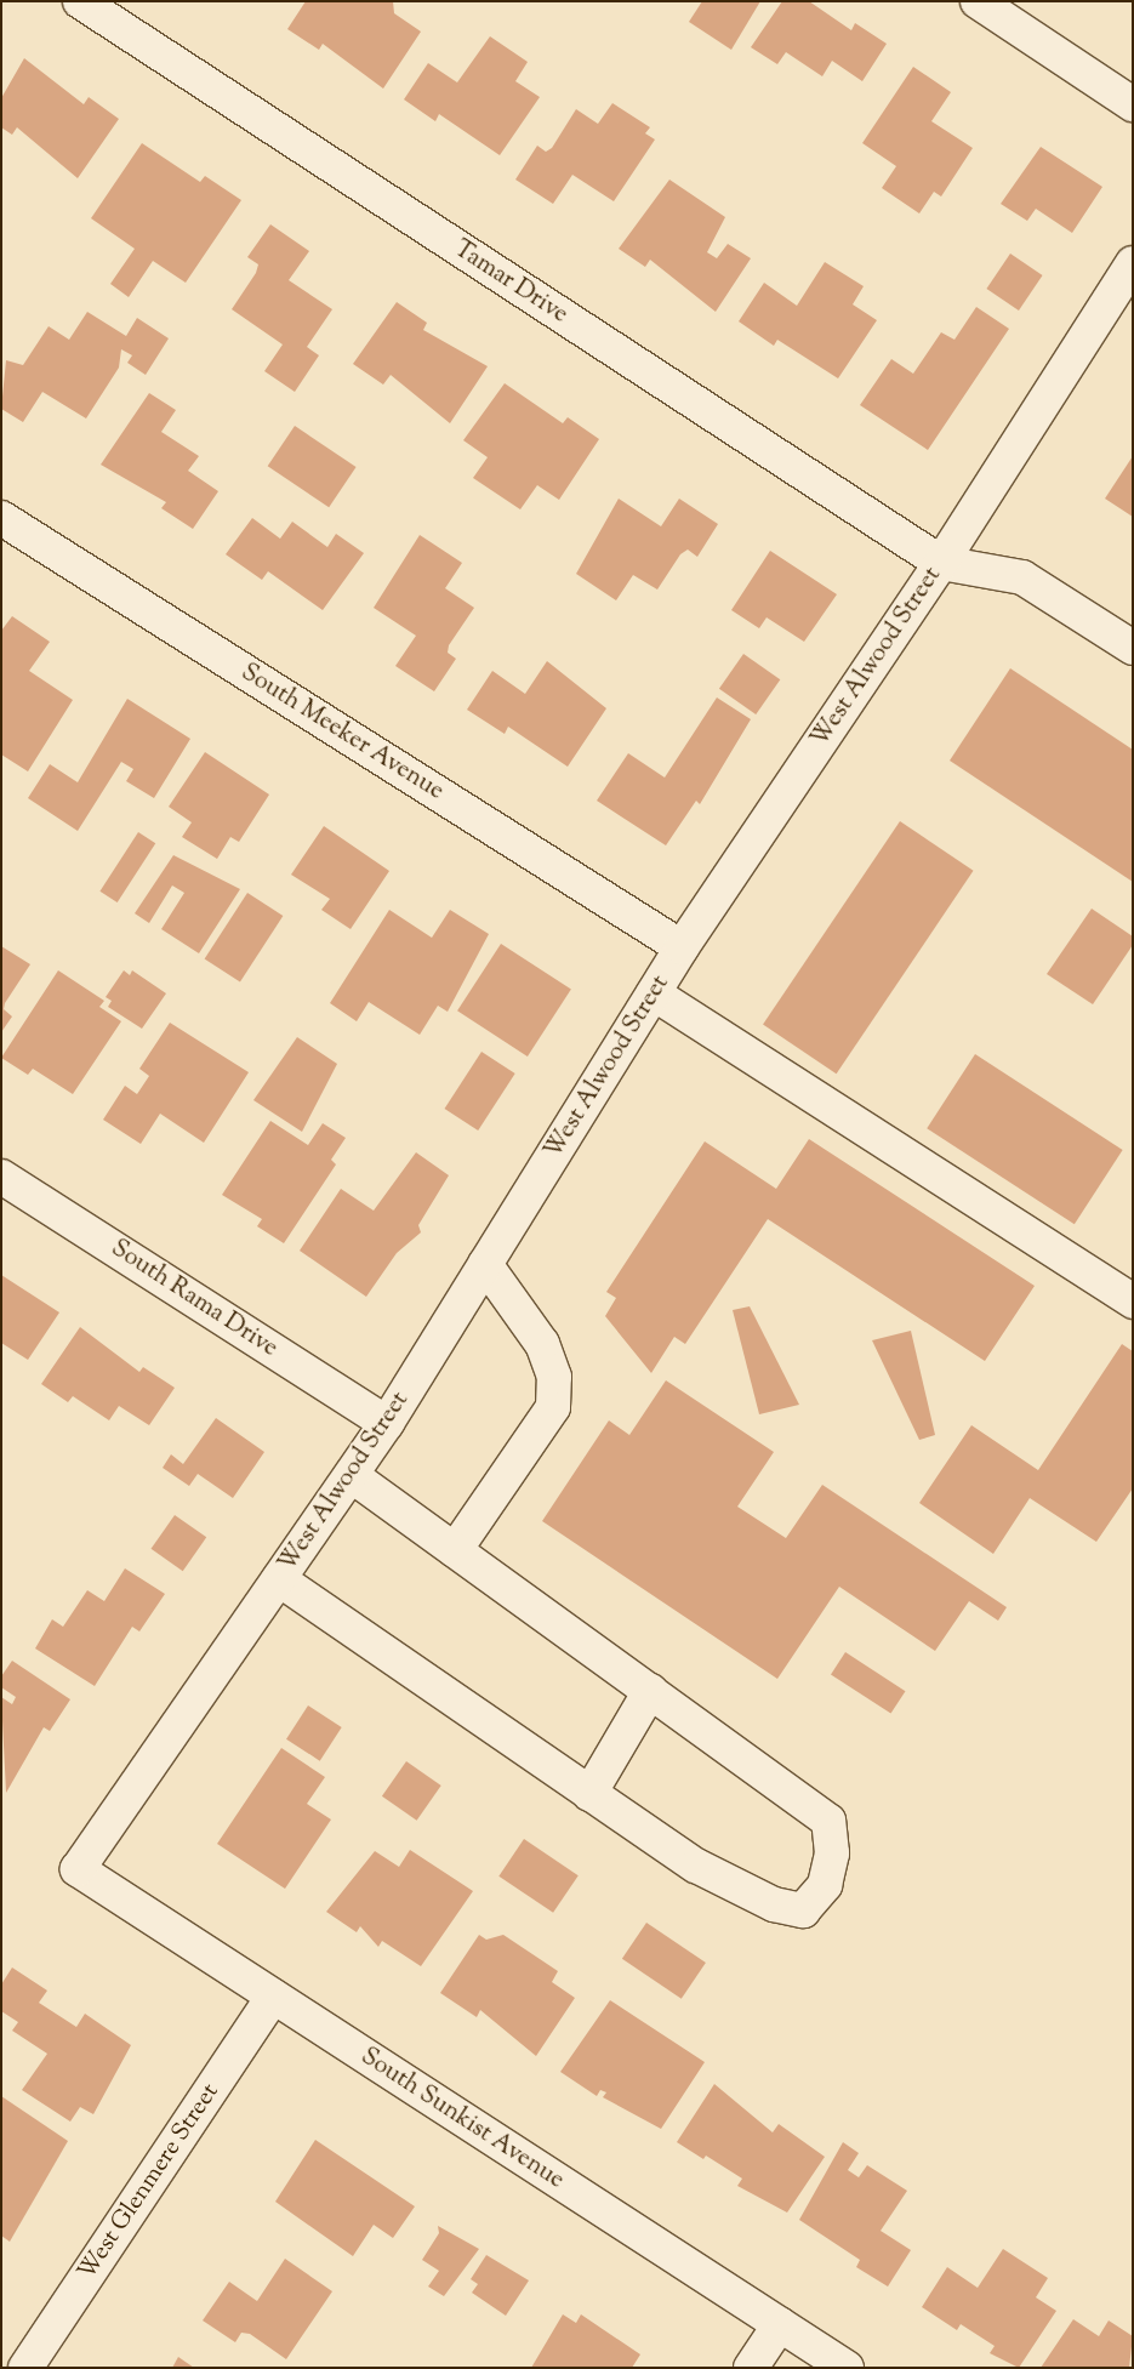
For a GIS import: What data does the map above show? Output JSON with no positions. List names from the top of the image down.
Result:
{
  "streets": {
    "street": [
      "Tamar Drive",
      "West Alwood Street",
      "South Meeker Avenue",
      "South Rama Drive",
      "South Sunkist Avenue",
      "West Glenmere Street"
    ]
  },
  "crossings": [
    ["Tamar Drive", "West Alwood Street"],
    ["West Alwood Street", "South Meeker Avenue"],
    ["West Alwood Street", "South Rama Drive"],
    ["West Alwood Street", "South Sunkist Avenue"],
    ["South Sunkist Avenue", "West Glenmere Street"]
  ]
}
